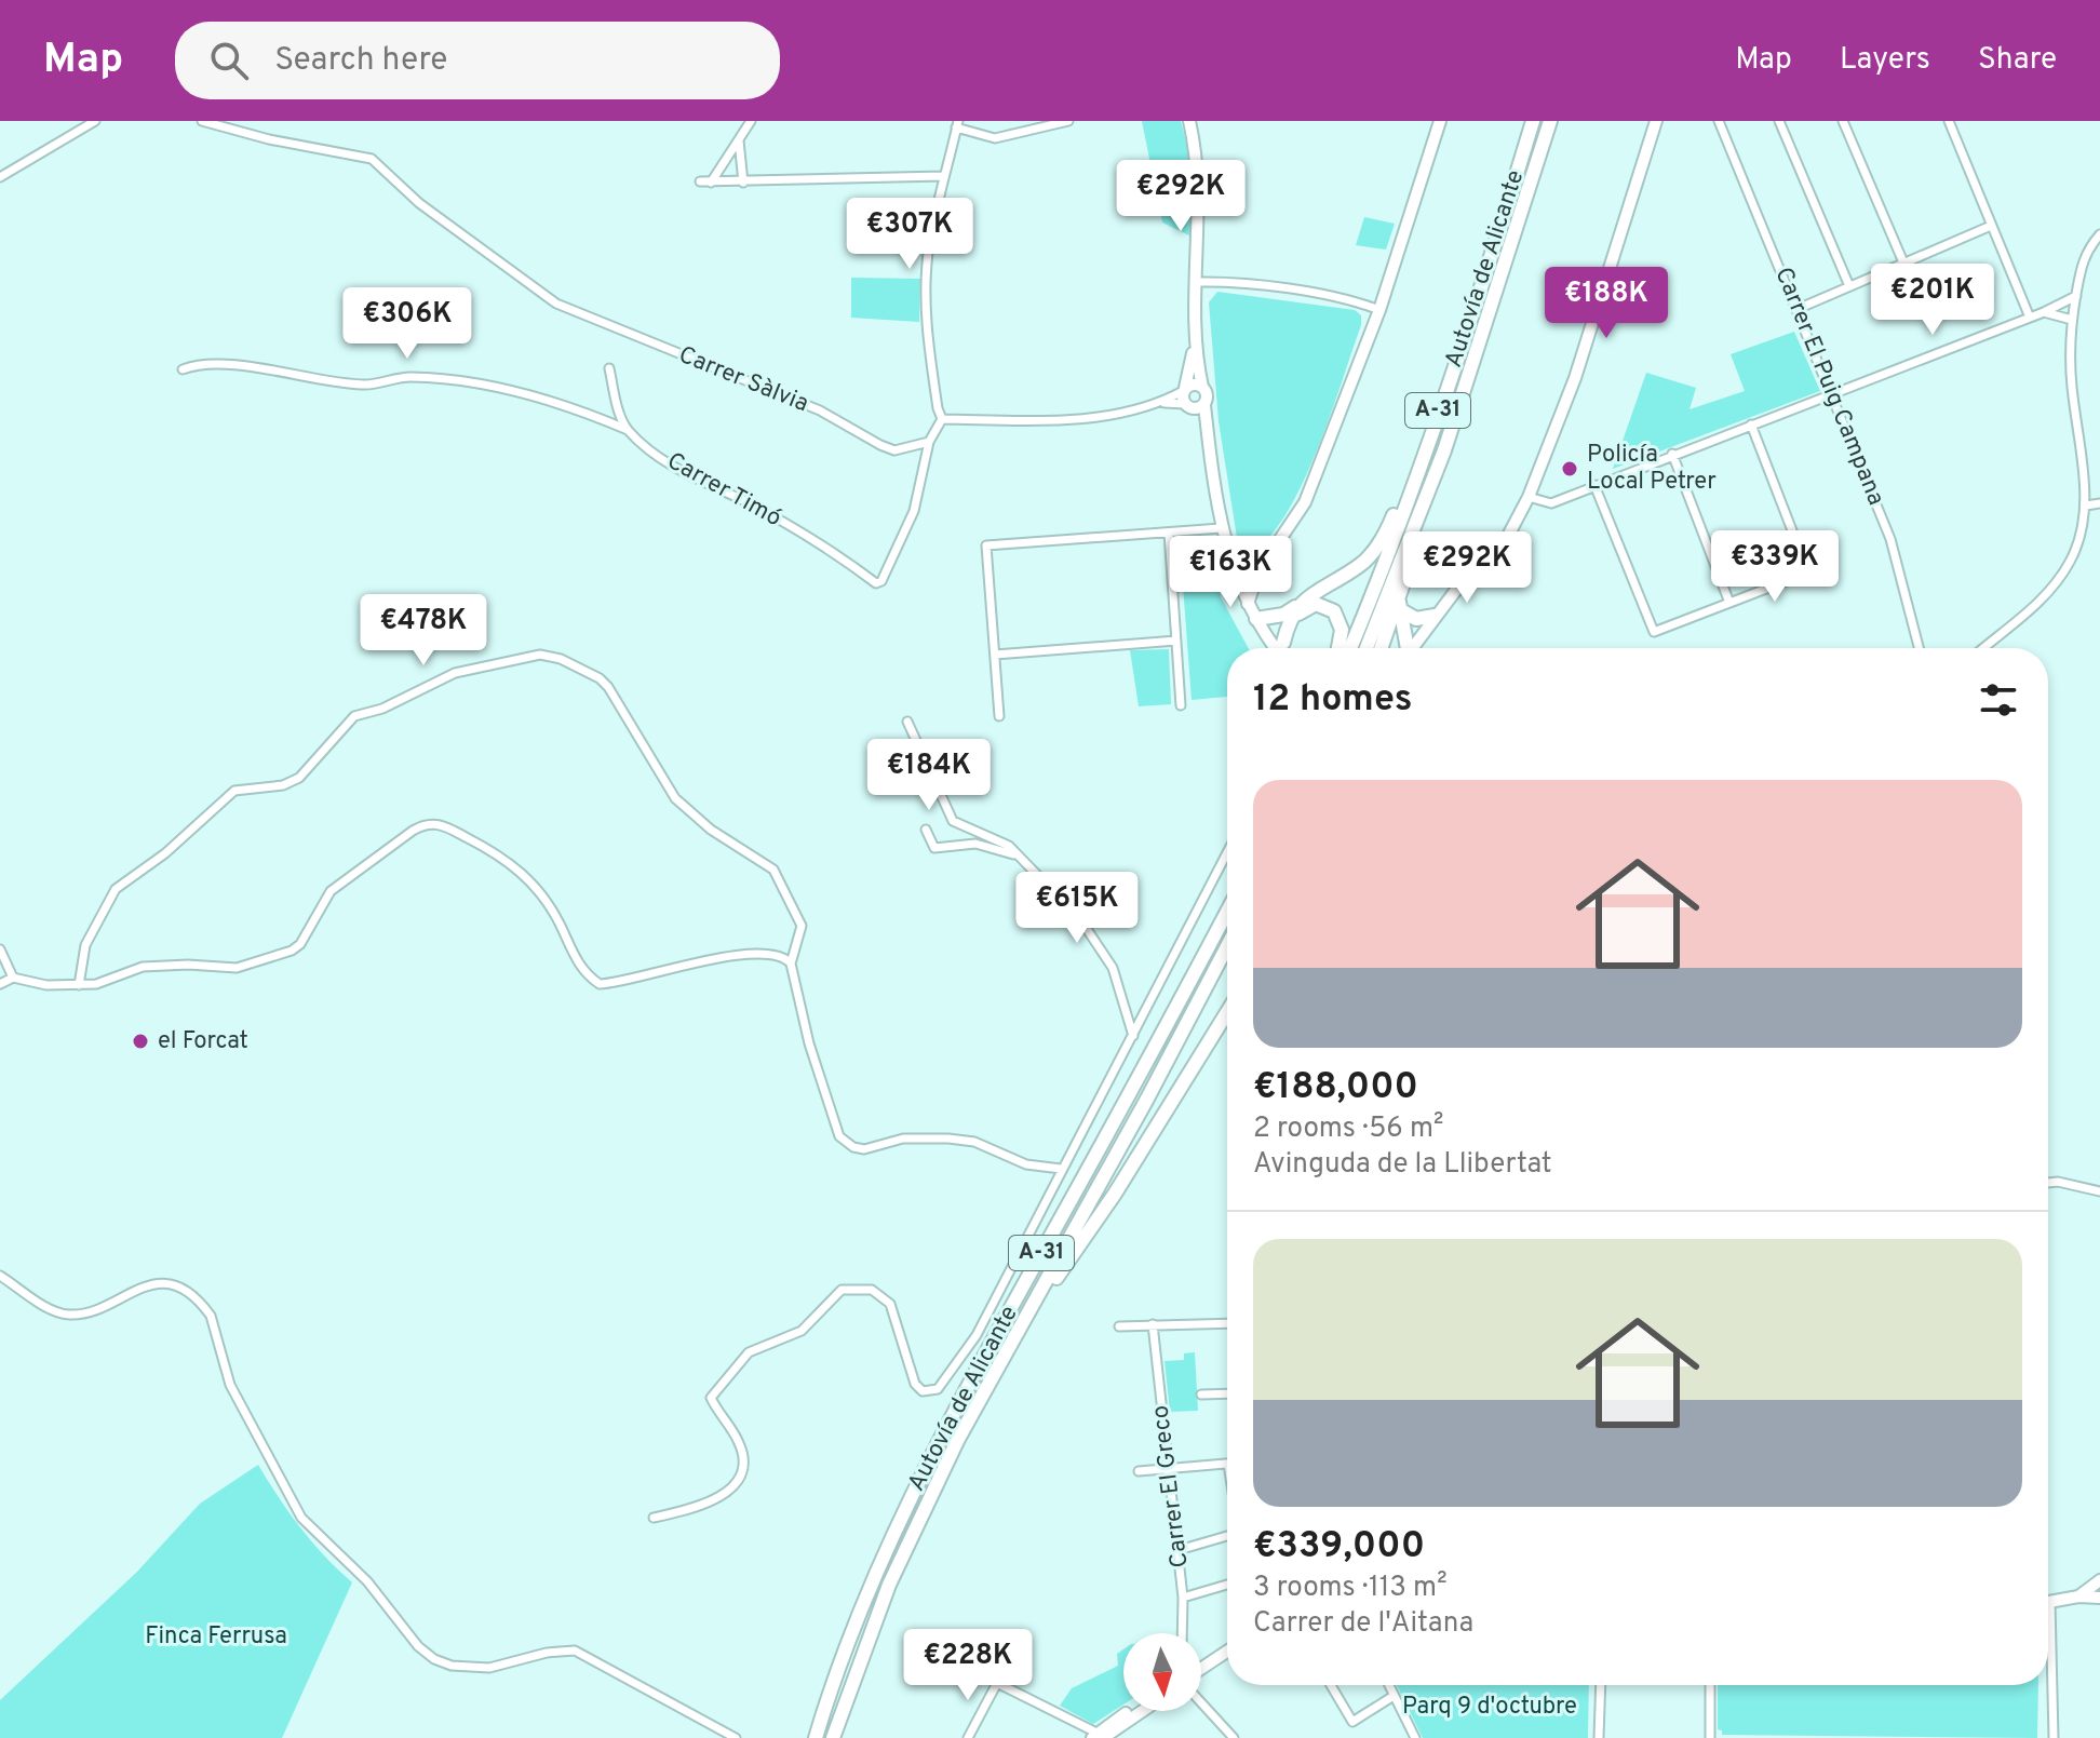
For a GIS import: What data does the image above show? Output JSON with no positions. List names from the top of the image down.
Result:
{
  "streets": {
    "highway": ["Autovía de Alicante", "A-31"],
    "street": [
      "Carrer Sàlvia",
      "Carrer El Puig Campana",
      "Carrer Timó",
      "Carrer El Greco"
    ]
  },
  "crossings": [
    ["Carrer Sàlvia", "Carrer Timó"]
  ],
  "parks": ["Finca Ferrusa", "Parq 9 d'octubre"],
  "places": ["Policía Local Petrer", "el Forcat"],
  "north": "bottom",
  "page": {
    "header": "Map",
    "search": "Search here",
    "nav": ["Map", "Layers", "Share"],
    "price": [
      "€292K",
      "€307K",
      "€201K",
      "€188K",
      "€306K",
      "€339K",
      "€292K",
      "€163K",
      "€478K",
      "€184K",
      "€615K",
      "€228K"
    ],
    "heading": "12 homes",
    "list": [
      {
        "name": "€188,000",
        "note": "2 rooms · 56 m² · Avinguda de la Llibertat"
      },
      {
        "name": "€339,000",
        "note": "3 rooms · 113 m² · Carrer de l'Aitana"
      }
    ]
  }
}
